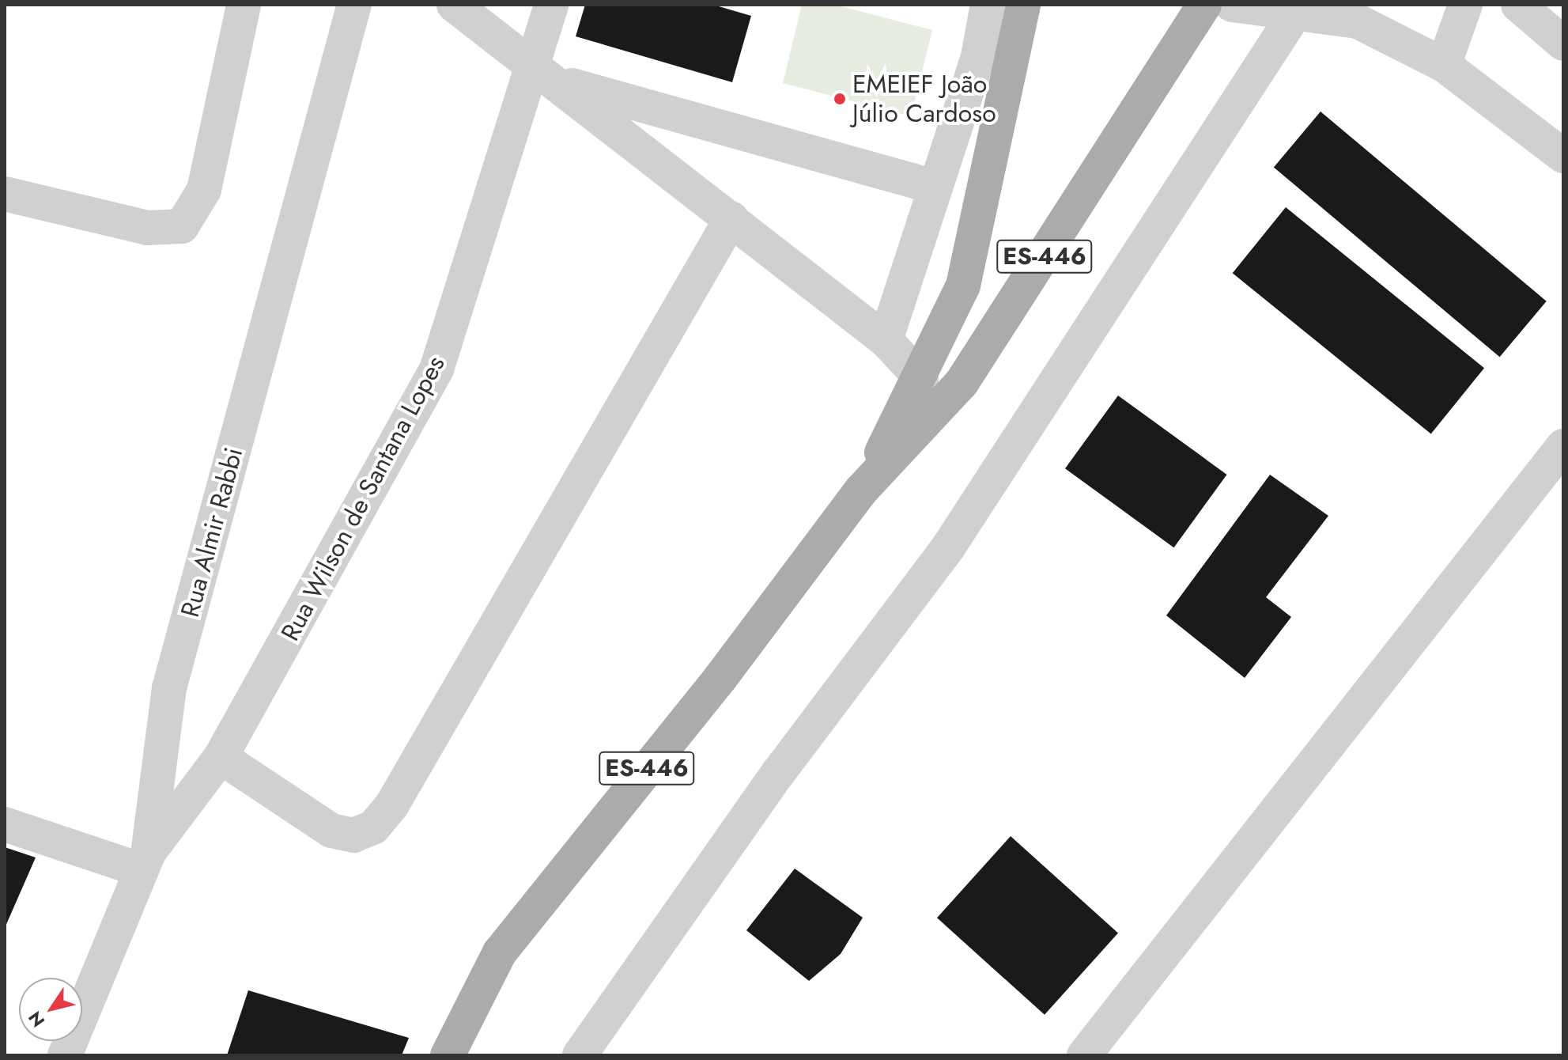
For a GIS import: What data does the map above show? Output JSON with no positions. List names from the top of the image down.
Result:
{
  "streets": {
    "main road": ["ES-446"],
    "street": ["Rua Wilson de Santana Lopes", "Rua Almir Rabbi"]
  },
  "crossings": [
    ["Rua Wilson de Santana Lopes", "Rua Almir Rabbi"]
  ],
  "places": ["EMEIEF João Júlio Cardoso"],
  "north": "bottom left"
}
